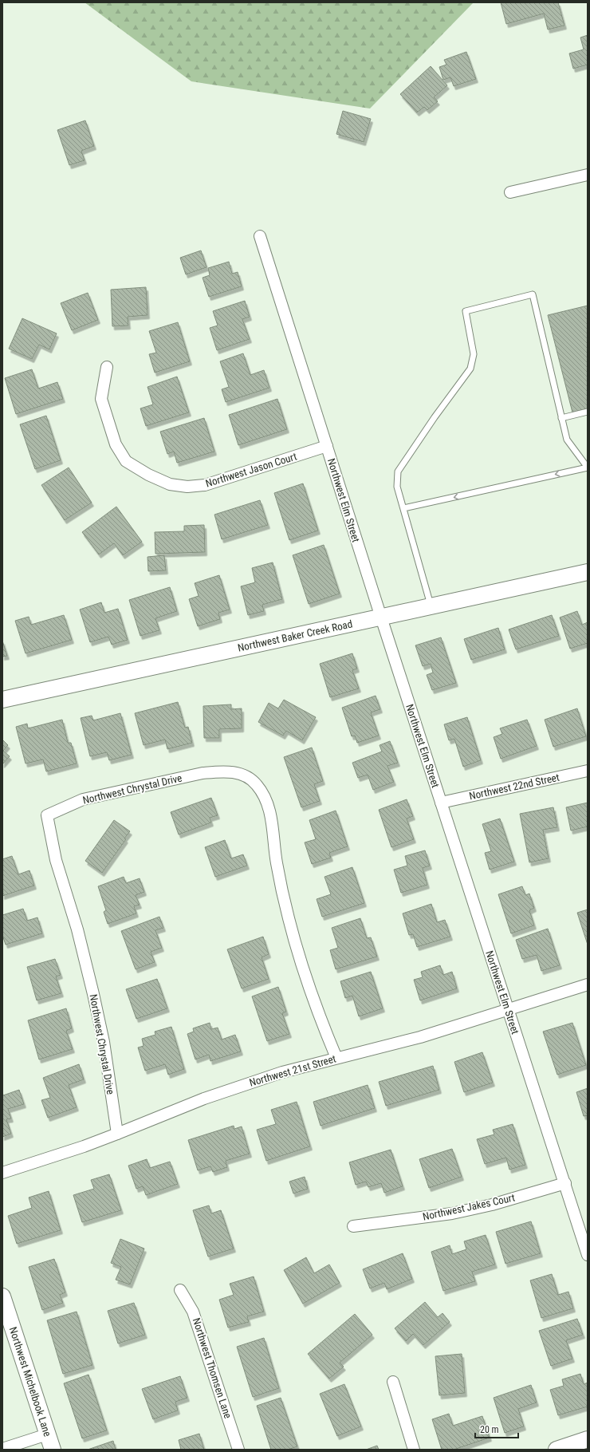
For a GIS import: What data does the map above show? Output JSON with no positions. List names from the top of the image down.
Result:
{
  "streets": {
    "main road": ["Northwest Baker Creek Road", "Northwest Michelbook Lane"],
    "street": [
      "Northwest Jason Court",
      "Northwest Elm Street",
      "Northwest 22nd Street",
      "Northwest Chrystal Drive",
      "Northwest 21st Street",
      "Northwest Jakes Court",
      "Northwest Thomsen Lane"
    ]
  },
  "crossings": [
    ["Northwest Jason Court", "Northwest Elm Street"],
    ["Northwest Elm Street", "Northwest Baker Creek Road"],
    ["Northwest Elm Street", "Northwest 22nd Street"],
    ["Northwest Elm Street", "Northwest 21st Street"],
    ["Northwest Elm Street", "Northwest Jakes Court"],
    ["Northwest Chrystal Drive", "Northwest 21st Street"]
  ],
  "scale_bar": "20 m"
}
